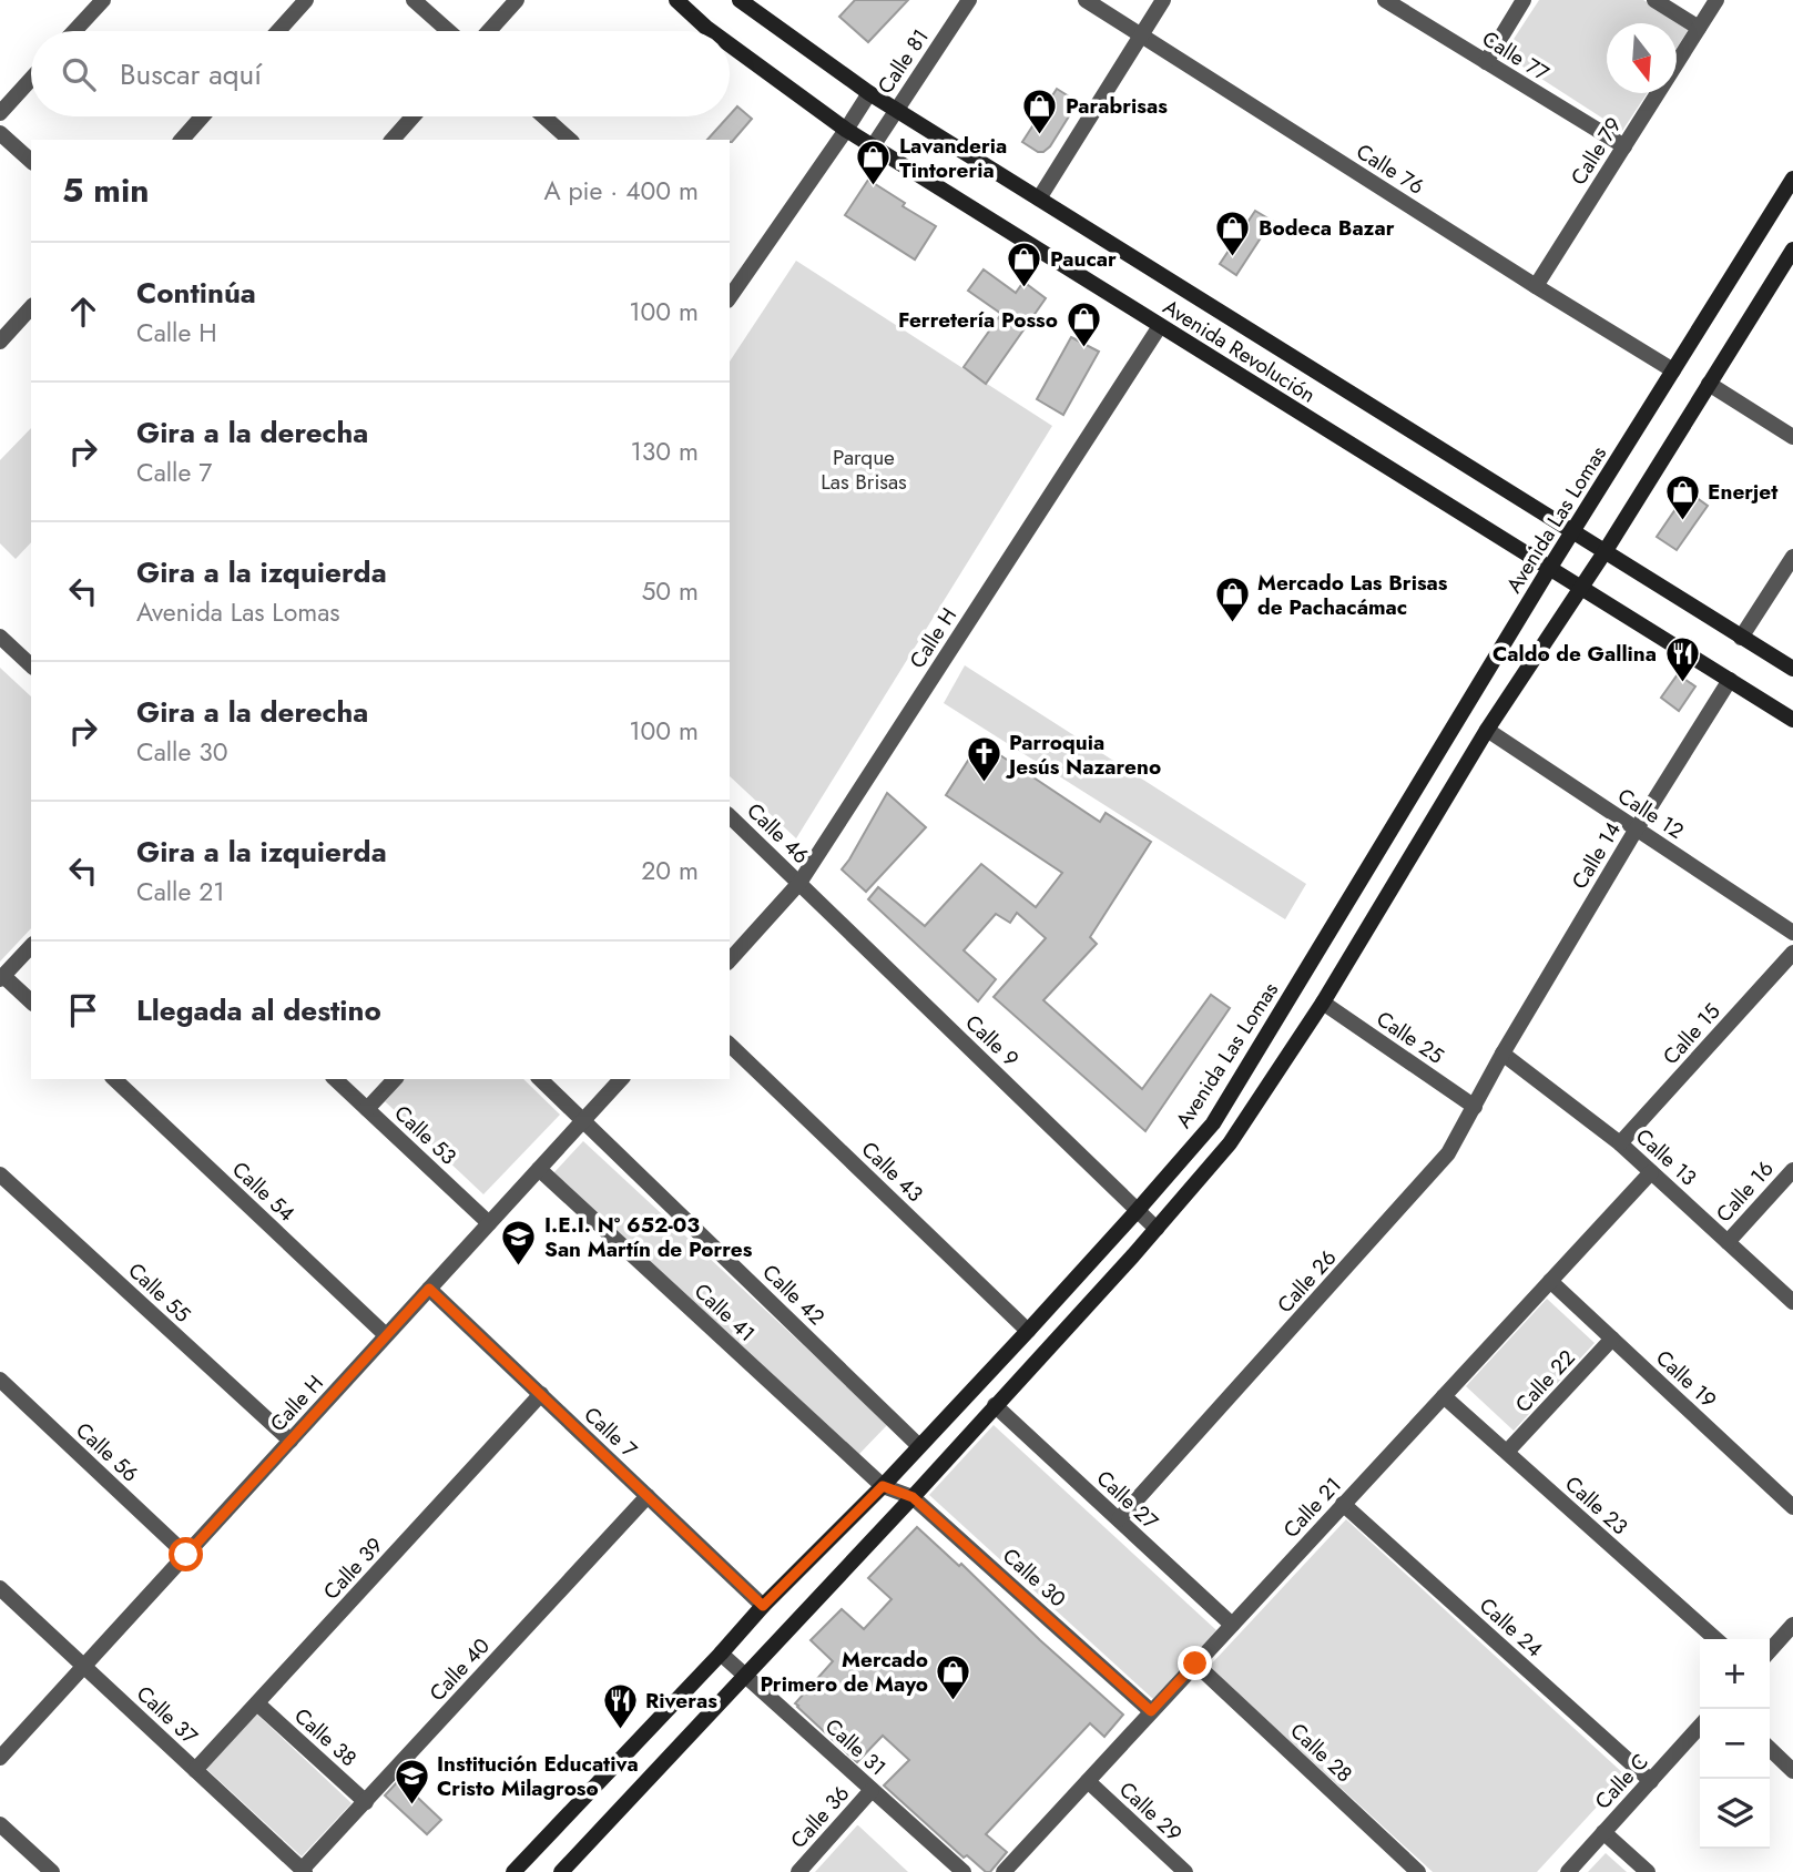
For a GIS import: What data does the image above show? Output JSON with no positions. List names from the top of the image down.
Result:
{
  "streets": {
    "street": [
      "Calle 77",
      "Calle 81",
      "Calle 79",
      "Calle 76",
      "Avenida Revolución",
      "Avenida Las Lomas",
      "Calle H",
      "Calle 12",
      "Calle 46",
      "Calle 14",
      "Calle 15",
      "Calle 25",
      "Calle 9",
      "Calle 53",
      "Calle 13",
      "Calle 43",
      "Calle 54",
      "Calle 16",
      "Calle 26",
      "Calle 55",
      "Calle 42",
      "Calle 41",
      "Calle 19",
      "Calle 22",
      "Calle 7",
      "Calle 56",
      "Calle 27",
      "Calle 23",
      "Calle 21",
      "Calle 39",
      "Calle 30",
      "Calle 24",
      "Calle 40",
      "Calle 37",
      "Calle 38",
      "Calle 31",
      "Calle 28",
      "Calle C",
      "Calle 29",
      "Calle 36"
    ]
  },
  "crossings": [
    ["Calle 77", "Calle 79"],
    ["Calle 81", "Avenida Revolución"],
    ["Calle 79", "Calle 76"],
    ["Calle 76", "Avenida Las Lomas"],
    ["Avenida Revolución", "Avenida Las Lomas"],
    ["Avenida Revolución", "Calle H"],
    ["Avenida Revolución", "Calle 14"],
    ["Avenida Las Lomas", "Calle 9"],
    ["Avenida Las Lomas", "Calle 43"],
    ["Avenida Las Lomas", "Calle 42"],
    ["Avenida Las Lomas", "Calle 41"],
    ["Avenida Las Lomas", "Calle 7"],
    ["Avenida Las Lomas", "Calle 30"],
    ["Avenida Las Lomas", "Calle 31"],
    ["Calle H", "Calle 46"],
    ["Calle H", "Calle 9"],
    ["Calle H", "Calle 53"],
    ["Calle H", "Calle 54"],
    ["Calle H", "Calle 55"],
    ["Calle H", "Calle 42"],
    ["Calle H", "Calle 41"],
    ["Calle H", "Calle 7"],
    ["Calle H", "Calle 56"],
    ["Calle H", "Calle 37"],
    ["Calle 12", "Calle 14"],
    ["Calle 46", "Calle 9"],
    ["Calle 14", "Calle 13"],
    ["Calle 14", "Calle 26"],
    ["Calle 15", "Calle 13"],
    ["Calle 25", "Calle 26"],
    ["Calle 13", "Calle 16"],
    ["Calle 13", "Calle 26"],
    ["Calle 13", "Calle 21"],
    ["Calle 26", "Calle 27"],
    ["Calle 41", "Calle 30"],
    ["Calle 19", "Calle 22"],
    ["Calle 19", "Calle 21"],
    ["Calle 22", "Calle 23"],
    ["Calle 7", "Calle 39"],
    ["Calle 7", "Calle 40"],
    ["Calle 27", "Calle 21"],
    ["Calle 23", "Calle 21"],
    ["Calle 21", "Calle 30"],
    ["Calle 21", "Calle 24"],
    ["Calle 21", "Calle 28"],
    ["Calle 21", "Calle 29"],
    ["Calle 39", "Calle 37"],
    ["Calle 39", "Calle 38"],
    ["Calle 24", "Calle C"],
    ["Calle 40", "Calle 37"],
    ["Calle 40", "Calle 38"],
    ["Calle 31", "Calle 36"]
  ],
  "parks": ["Parque Las Brisas"],
  "places": {
    "shop": [
      "Parabrisas",
      "Lavanderia Tintoreria",
      "Bodeca Bazar",
      "Paucar",
      "Ferretería Posso",
      "Enerjet",
      "Mercado Las Brisas de Pachacámac",
      "Mercado Primero de Mayo"
    ],
    "restaurant": ["Caldo de Gallina", "Riveras"],
    "church": ["Parroquia Jesús Nazareno"],
    "school or university": ["I.E.I. N° 652-03 San Martín de Porres", "Institución Educativa Cristo Milagroso"]
  },
  "north": "bottom",
  "page": {
    "search": "Buscar aquí",
    "heading": ["5 min", "A pie · 400 m"],
    "list": [
      ["Continúa", "Calle H", "100 m"],
      ["Gira a la derecha", "Calle 7", "130 m"],
      ["Gira a la izquierda", "Avenida Las Lomas", "50 m"],
      ["Gira a la derecha", "Calle 30", "100 m"],
      ["Gira a la izquierda", "Calle 21", "20 m"],
      "Llegada al destino"
    ],
    "map_buttons": ["+", "−"]
  }
}
